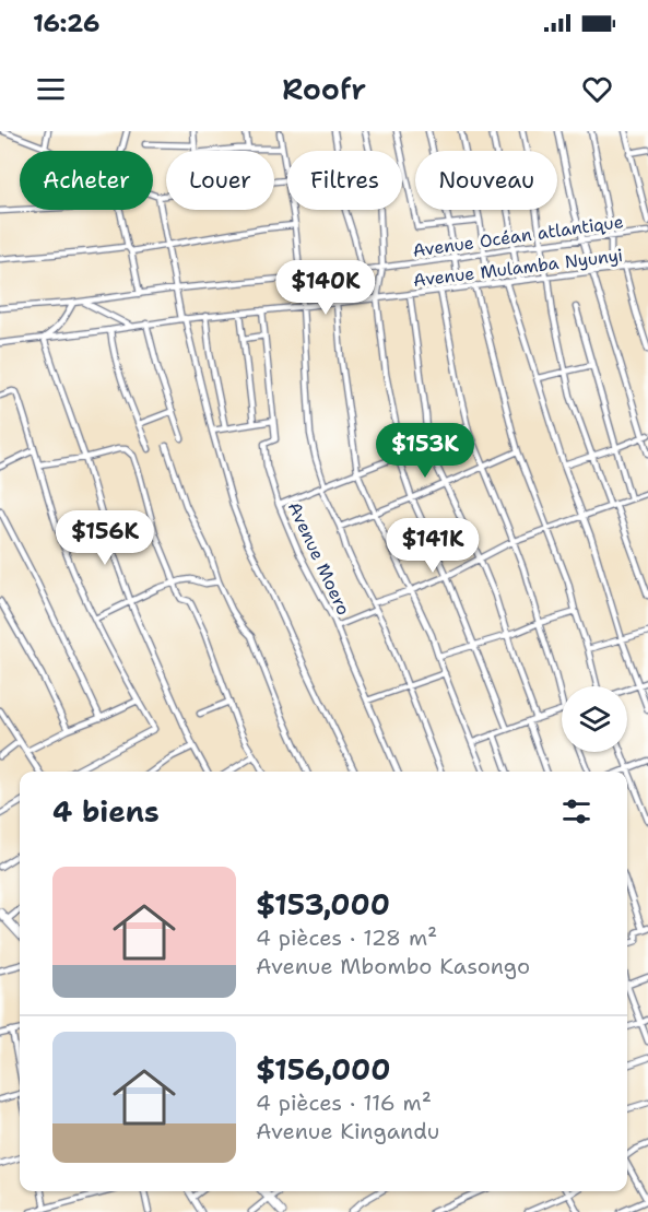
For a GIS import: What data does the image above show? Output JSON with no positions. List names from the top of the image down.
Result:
{
  "streets": {
    "street": ["Avenue Océan atlantique", "Avenue Mulamba Nyunyi", "Avenue Moero"]
  },
  "crossings": [
    ["Avenue Mulamba Nyunyi", "Avenue Moero"]
  ],
  "page": {
    "status": "16:26",
    "header": "Roofr",
    "chip": [
      "Acheter",
      "Louer",
      "Filtres",
      "Nouveau"
    ],
    "price": [
      "$140K",
      "$153K",
      "$156K",
      "$141K"
    ],
    "heading": "4 biens",
    "list": [
      {
        "name": "$153,000",
        "note": "4 pièces · 128 m² · Avenue Mbombo Kasongo"
      },
      {
        "name": "$156,000",
        "note": "4 pièces · 116 m² · Avenue Kingandu"
      }
    ]
  }
}
